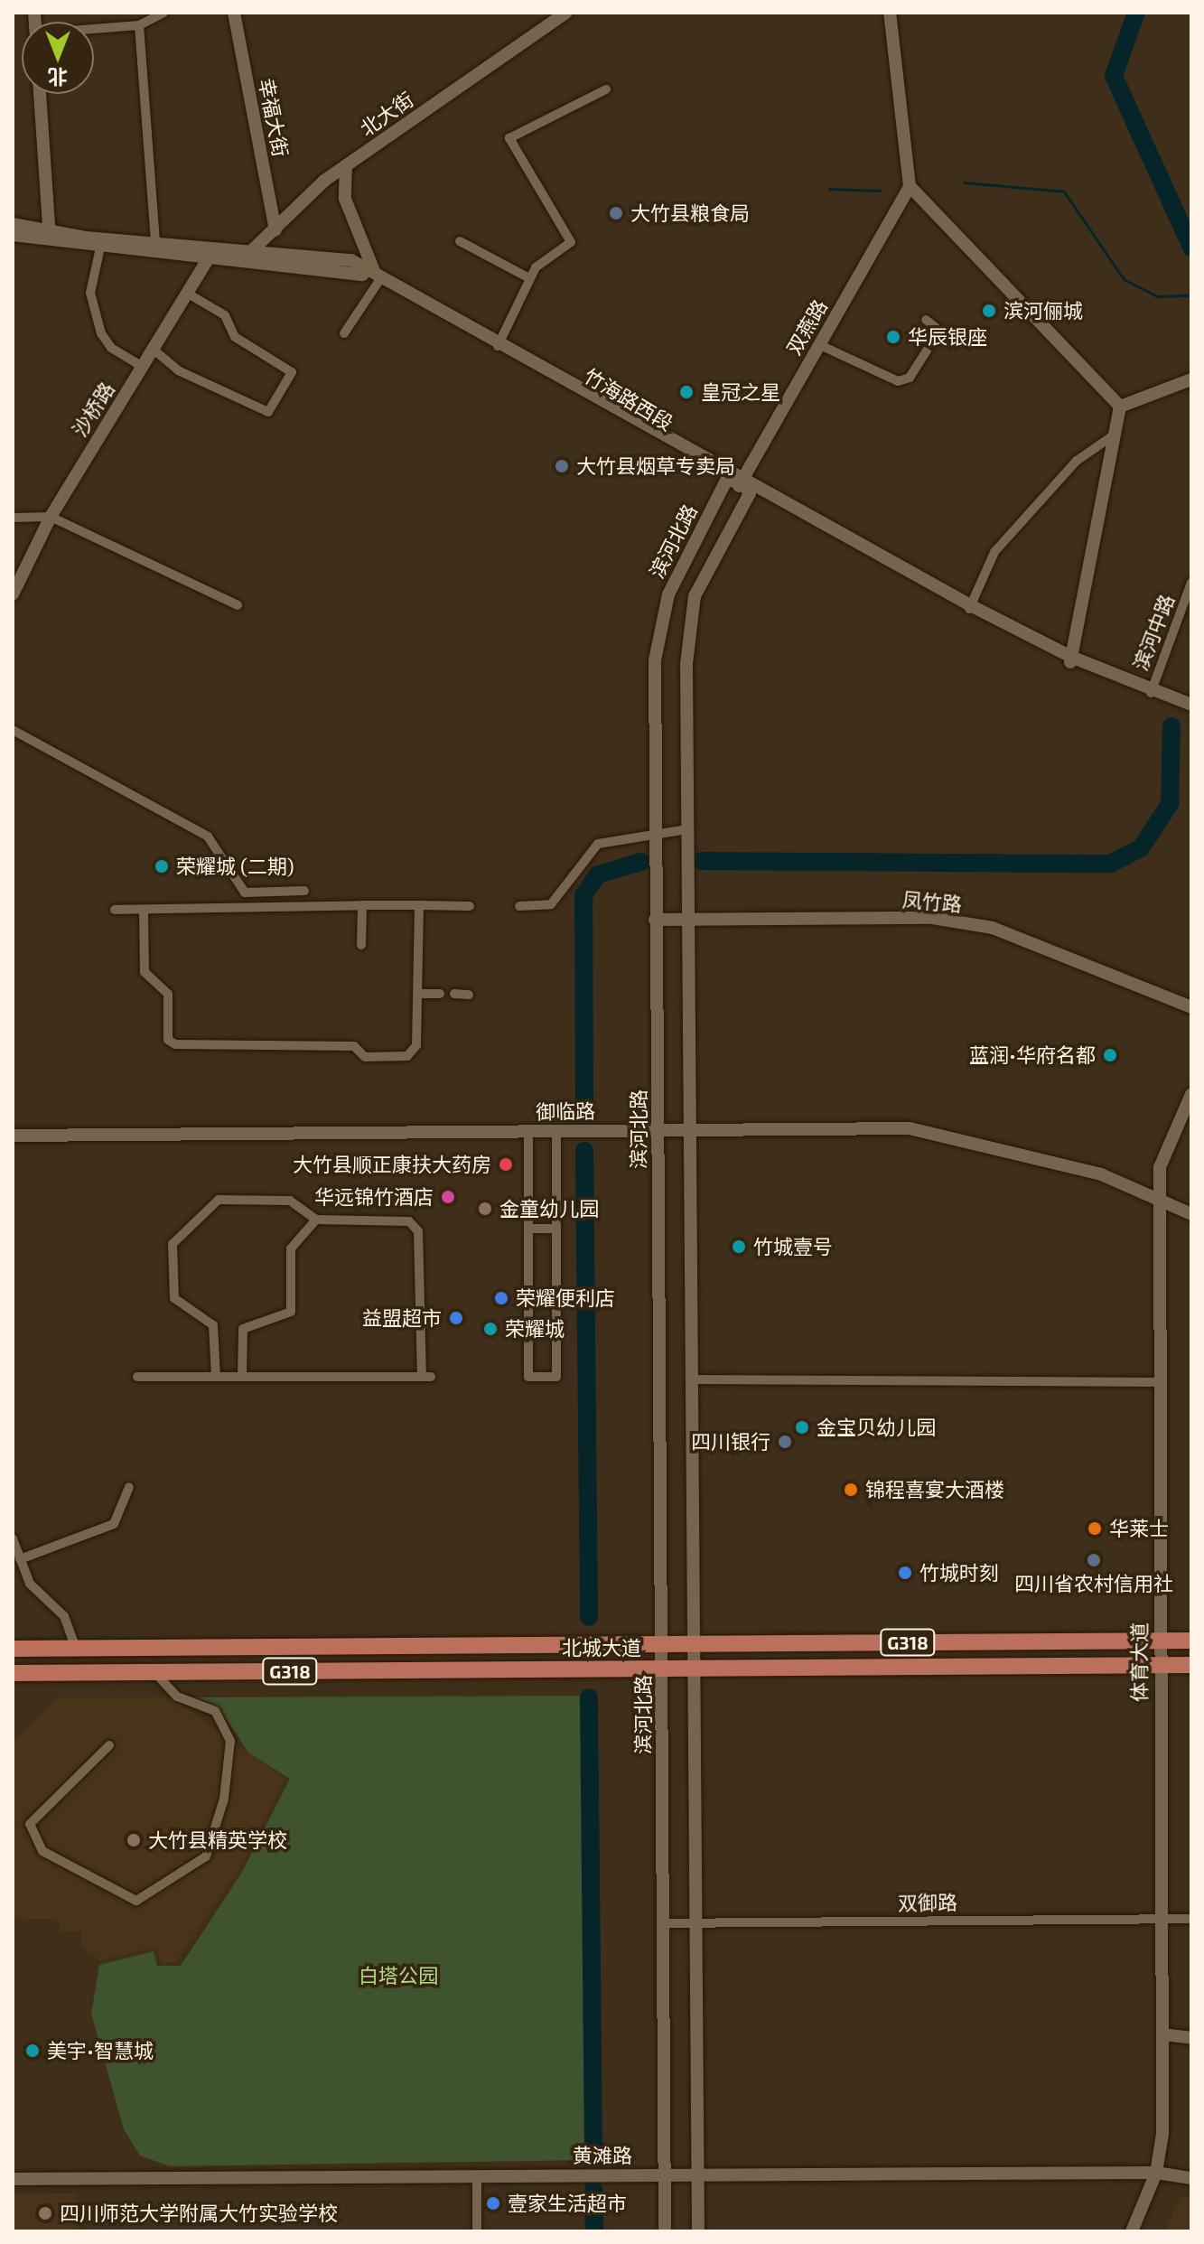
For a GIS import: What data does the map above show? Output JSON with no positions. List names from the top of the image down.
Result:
{
  "streets": {
    "highway": ["G318", "北城大道"],
    "street": [
      "北大街",
      "幸福大街",
      "双燕路",
      "竹海路西段",
      "沙桥路",
      "滨河北路",
      "滨河中路",
      "凤竹路",
      "御临路",
      "体育大道",
      "双御路",
      "黄滩路"
    ]
  },
  "crossings": [
    ["北大街", "幸福大街"],
    ["北大街", "竹海路西段"],
    ["双燕路", "竹海路西段"],
    ["双燕路", "滨河北路"],
    ["竹海路西段", "沙桥路"],
    ["竹海路西段", "滨河北路"],
    ["竹海路西段", "滨河中路"],
    ["滨河北路", "凤竹路"],
    ["滨河北路", "御临路"],
    ["滨河北路", "北城大道"],
    ["滨河北路", "双御路"],
    ["滨河北路", "黄滩路"],
    ["御临路", "体育大道"],
    ["北城大道", "体育大道"],
    ["体育大道", "双御路"],
    ["体育大道", "黄滩路"]
  ],
  "parks": ["白塔公园"],
  "places": [
    "大竹县粮食局",
    "滨河俪城",
    "华辰银座",
    "皇冠之星",
    "大竹县烟草专卖局",
    "荣耀城 (二期)",
    "蓝润•华府名都",
    "大竹县顺正康扶大药房",
    "华远锦竹酒店",
    "金童幼儿园",
    "竹城壹号",
    "荣耀便利店",
    "益盟超市",
    "荣耀城",
    "金宝贝幼儿园",
    "四川银行",
    "锦程喜宴大酒楼",
    "华莱士",
    "四川省农村信用社",
    "竹城时刻",
    "大竹县精英学校",
    "美宇•智慧城",
    "壹家生活超市",
    "四川师范大学附属大竹实验学校"
  ],
  "north": "bottom"
}
